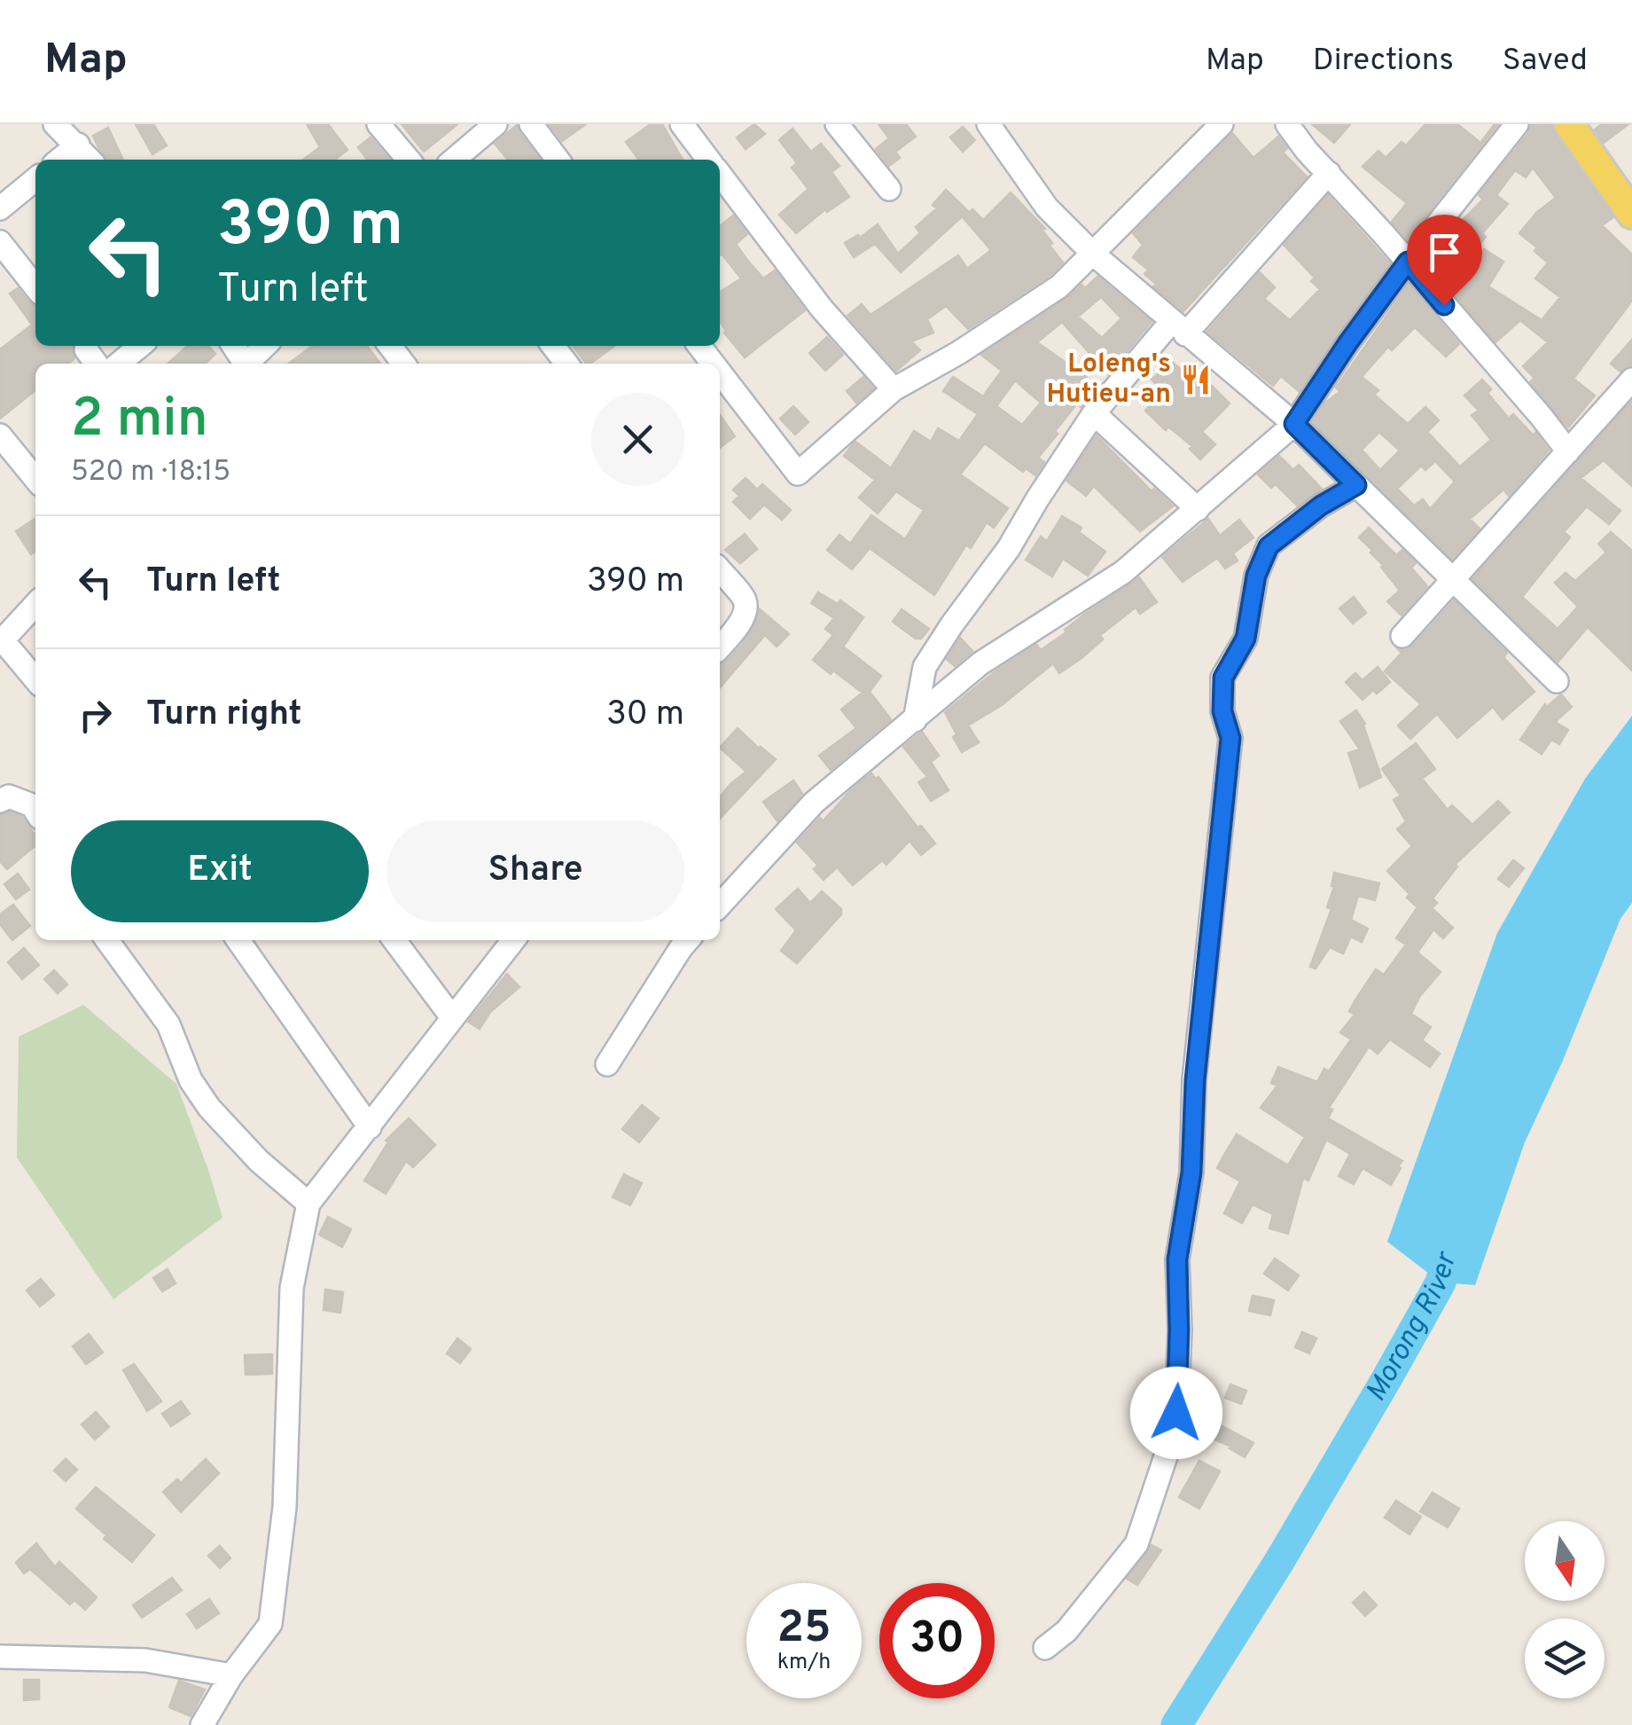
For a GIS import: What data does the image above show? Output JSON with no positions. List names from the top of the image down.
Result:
{
  "water": ["Morong River"],
  "places": {
    "restaurant": ["Loleng's Hutieu-an"]
  },
  "north": "bottom",
  "page": {
    "header": "Map",
    "nav": ["Map", "Directions", "Saved"],
    "turn": ["390 m", "Turn left"],
    "heading": ["2 min", "520 m · 18:15"],
    "list": [
      {
        "name": "Turn left",
        "value": "390 m"
      },
      {
        "name": "Turn right",
        "value": "30 m"
      }
    ],
    "buttons": ["Exit", "Share"],
    "speed": "25 km/h",
    "limit": "30"
  }
}
